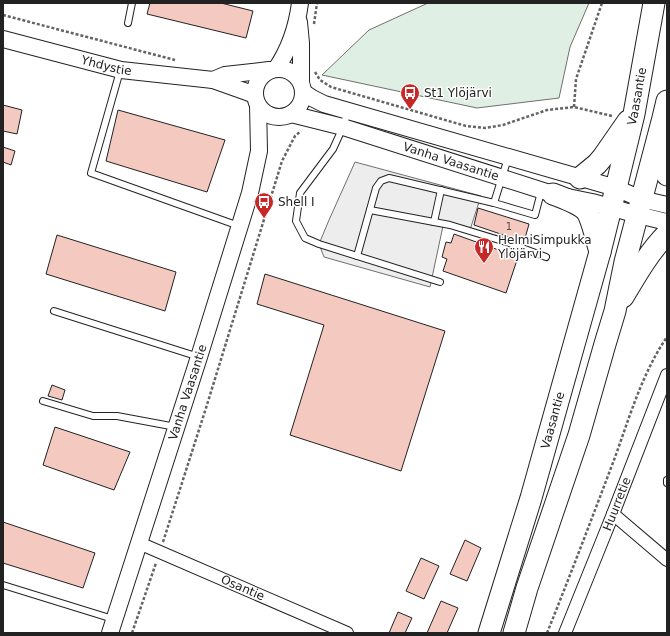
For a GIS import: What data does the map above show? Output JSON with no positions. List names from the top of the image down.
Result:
{
  "streets": {
    "highway": ["Vaasantie"],
    "main road": ["Yhdystie", "Vanha Vaasantie"],
    "street": ["Huurretie", "Osantie"]
  },
  "crossings": [
    ["Yhdystie", "Vanha Vaasantie"],
    ["Vaasantie", "Vanha Vaasantie"],
    ["Vanha Vaasantie", "Osantie"]
  ],
  "places": {
    "bus stop": ["St1 Ylöjärvi", "Shell I"],
    "restaurant": ["HelmiSimpukka Ylöjärvi"]
  },
  "house_numbers": ["1"]
}
